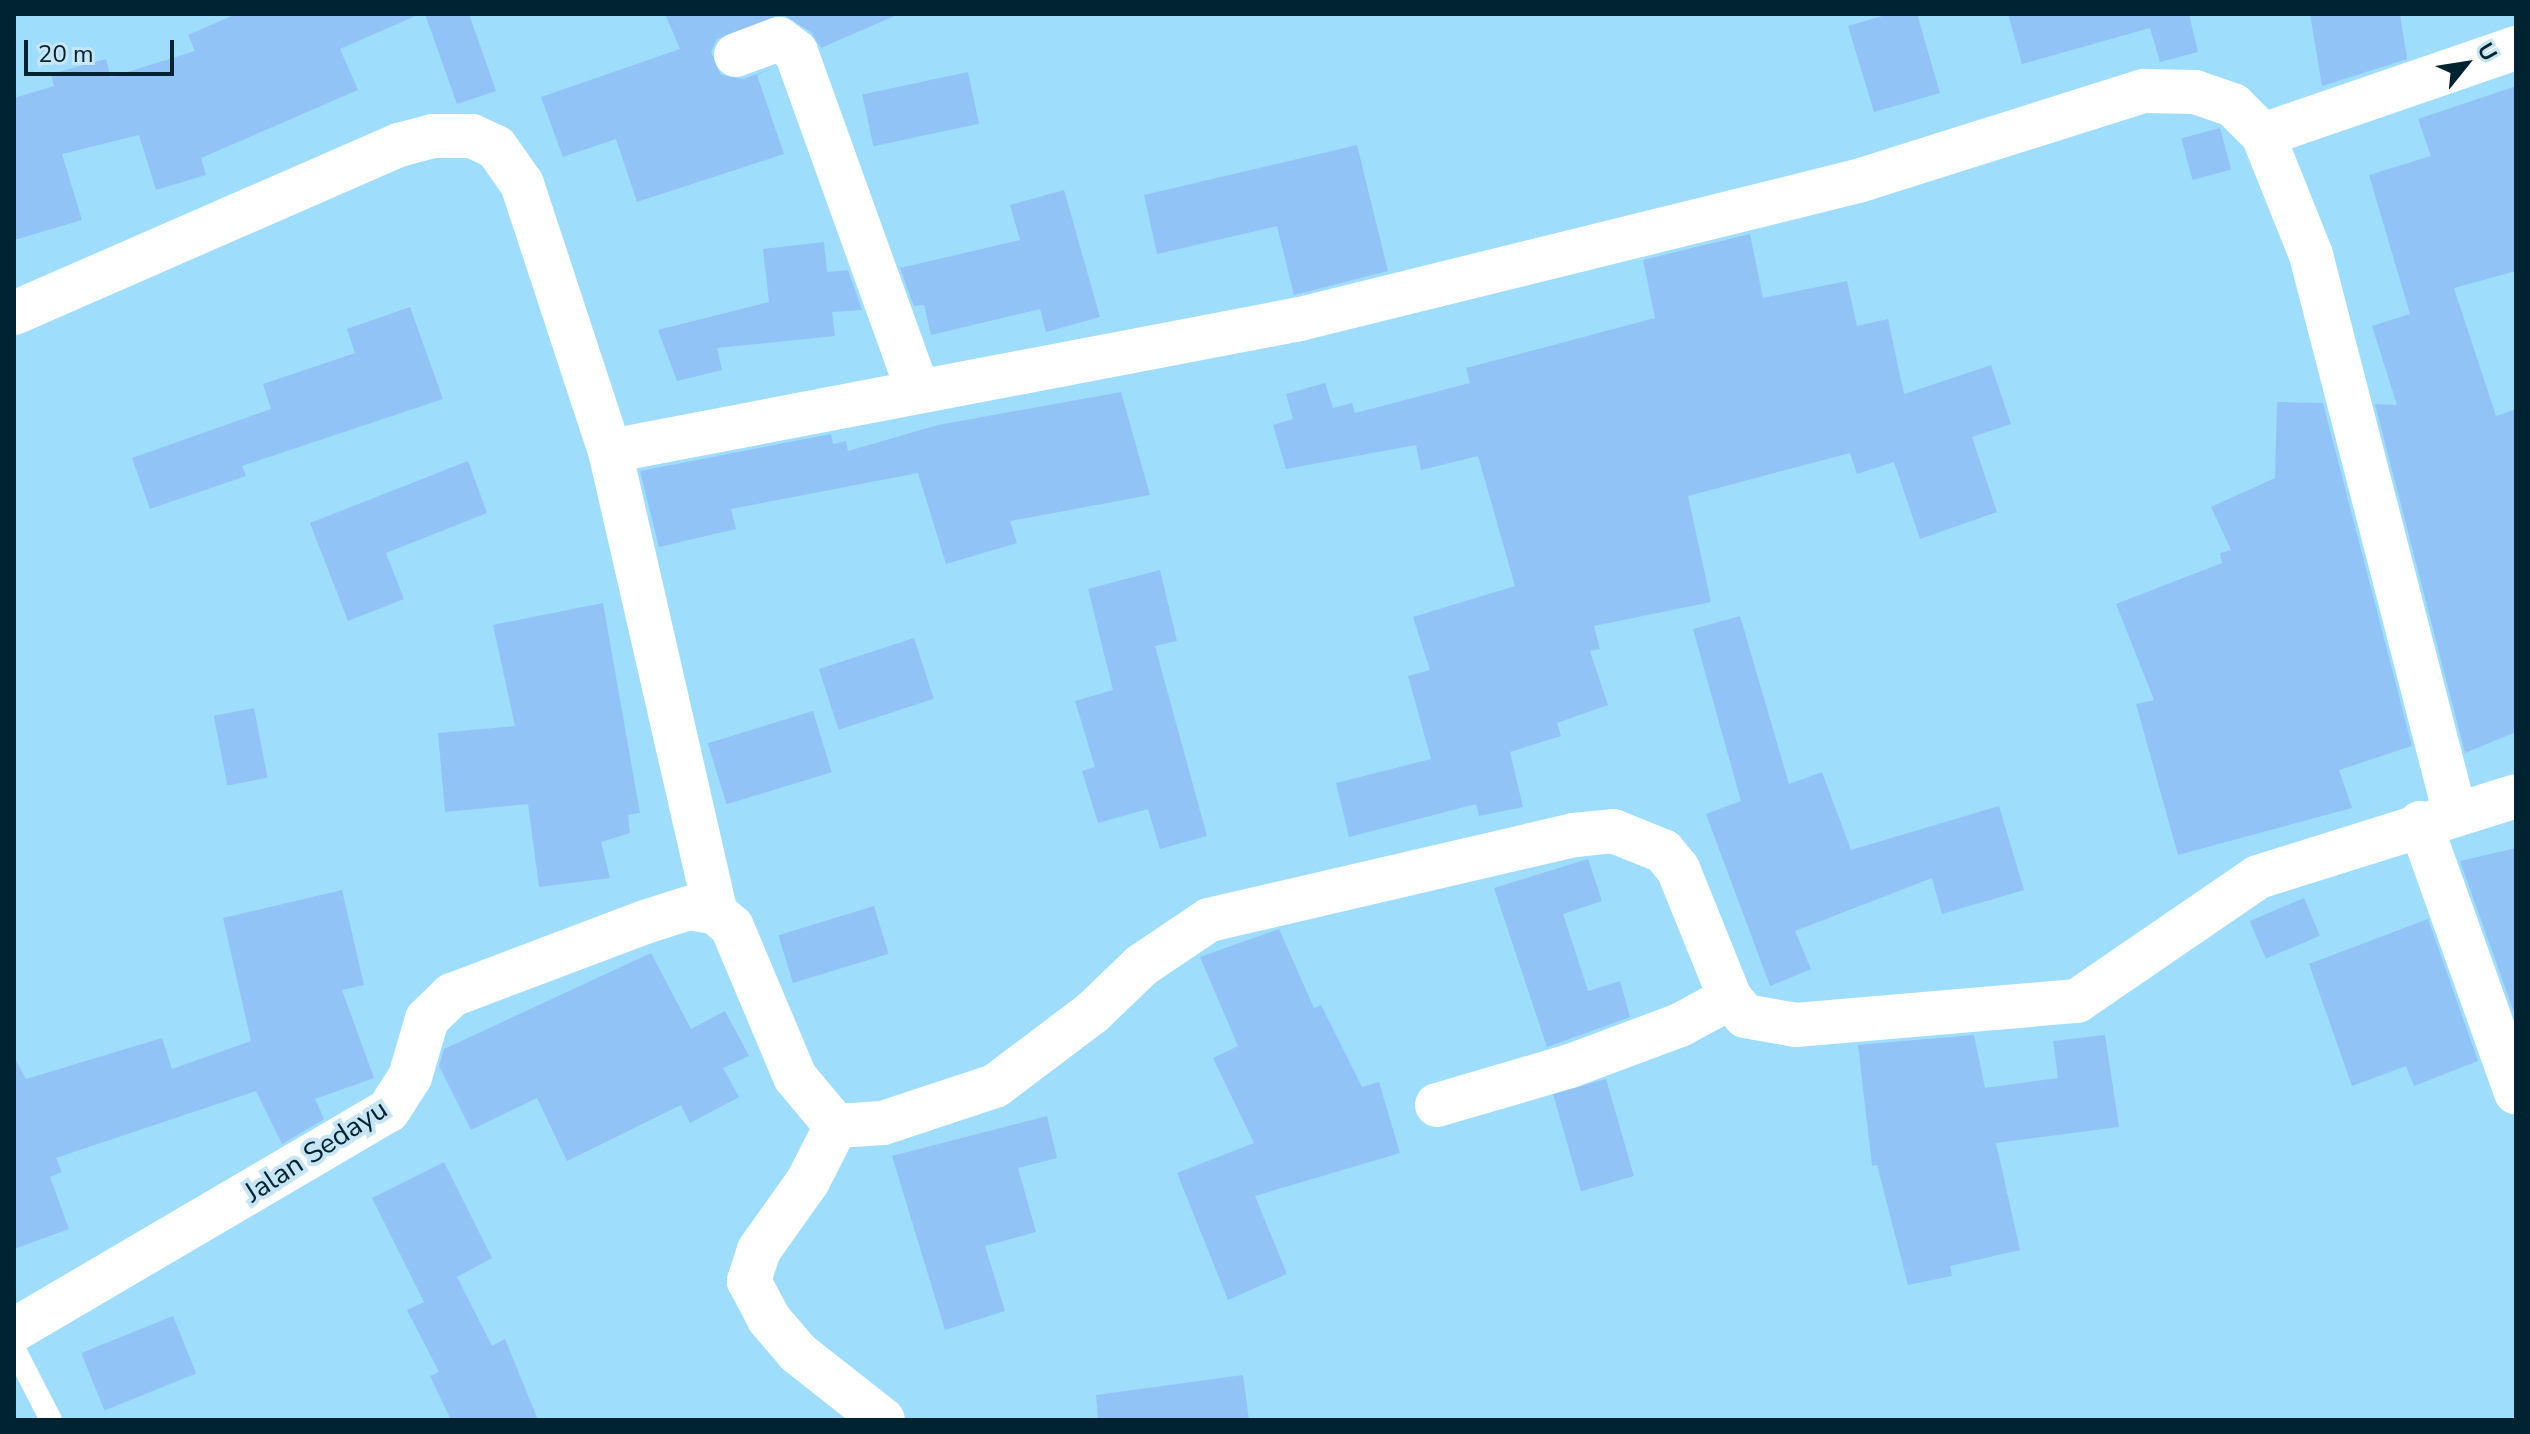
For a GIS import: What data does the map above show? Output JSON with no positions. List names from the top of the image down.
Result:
{
  "streets": {
    "street": ["Jalan Sedayu"]
  },
  "scale_bar": "20 m",
  "north": "top right"
}
